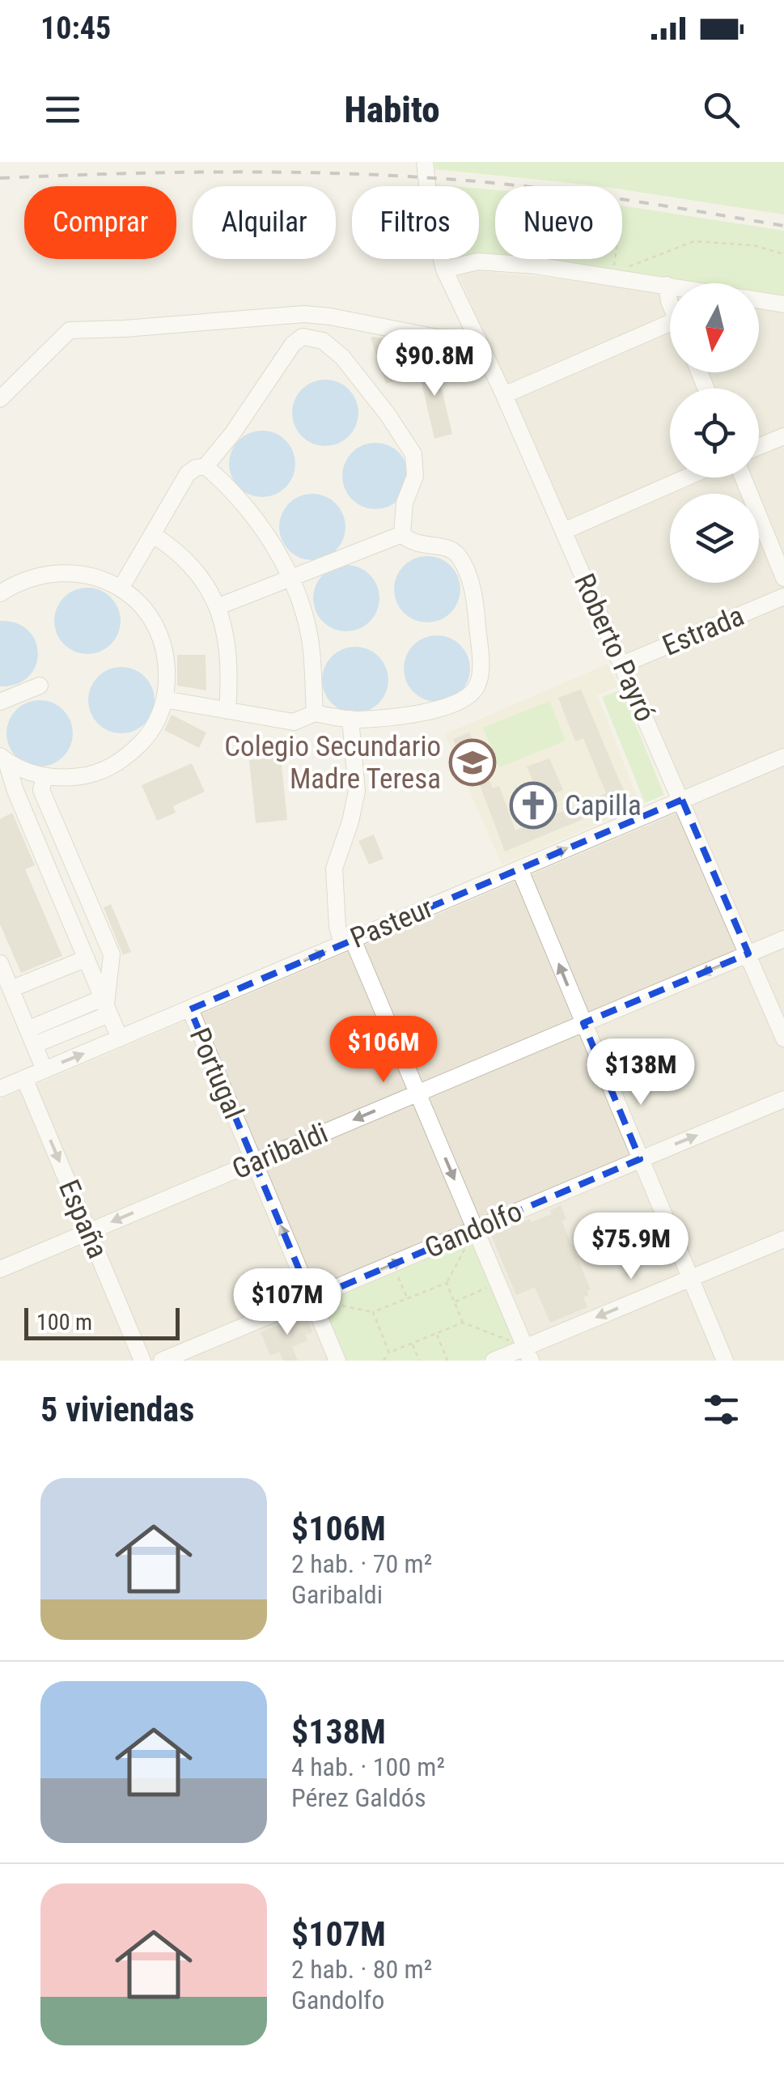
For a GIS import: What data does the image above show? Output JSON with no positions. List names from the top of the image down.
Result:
{
  "streets": {
    "street": [
      "Estrada",
      "Roberto Payró",
      "Pasteur",
      "Portugal",
      "Garibaldi",
      "España",
      "Gandolfo"
    ]
  },
  "crossings": [
    ["Estrada", "Roberto Payró"],
    ["Roberto Payró", "Pasteur"],
    ["Roberto Payró", "Garibaldi"],
    ["Pasteur", "Portugal"],
    ["Pasteur", "España"],
    ["Portugal", "Garibaldi"],
    ["Portugal", "Gandolfo"],
    ["Garibaldi", "España"]
  ],
  "one_way": ["Portugal", "Garibaldi", "España"],
  "places": {
    "school or university": ["Colegio Secundario Madre Teresa"],
    "church": ["Capilla"]
  },
  "scale_bar": "100 m",
  "north": "bottom",
  "page": {
    "status": "10:45",
    "header": "Habito",
    "chip": [
      "Comprar",
      "Alquilar",
      "Filtros",
      "Nuevo"
    ],
    "price": [
      "$90.8M",
      "$106M",
      "$138M",
      "$75.9M",
      "$107M"
    ],
    "scale": "100 m",
    "heading": "5 viviendas",
    "list": [
      {
        "name": "$106M",
        "note": "2 hab. · 70 m² · Garibaldi"
      },
      {
        "name": "$138M",
        "note": "4 hab. · 100 m² · Pérez Galdós"
      },
      {
        "name": "$107M",
        "note": "2 hab. · 80 m² · Gandolfo"
      }
    ]
  }
}
